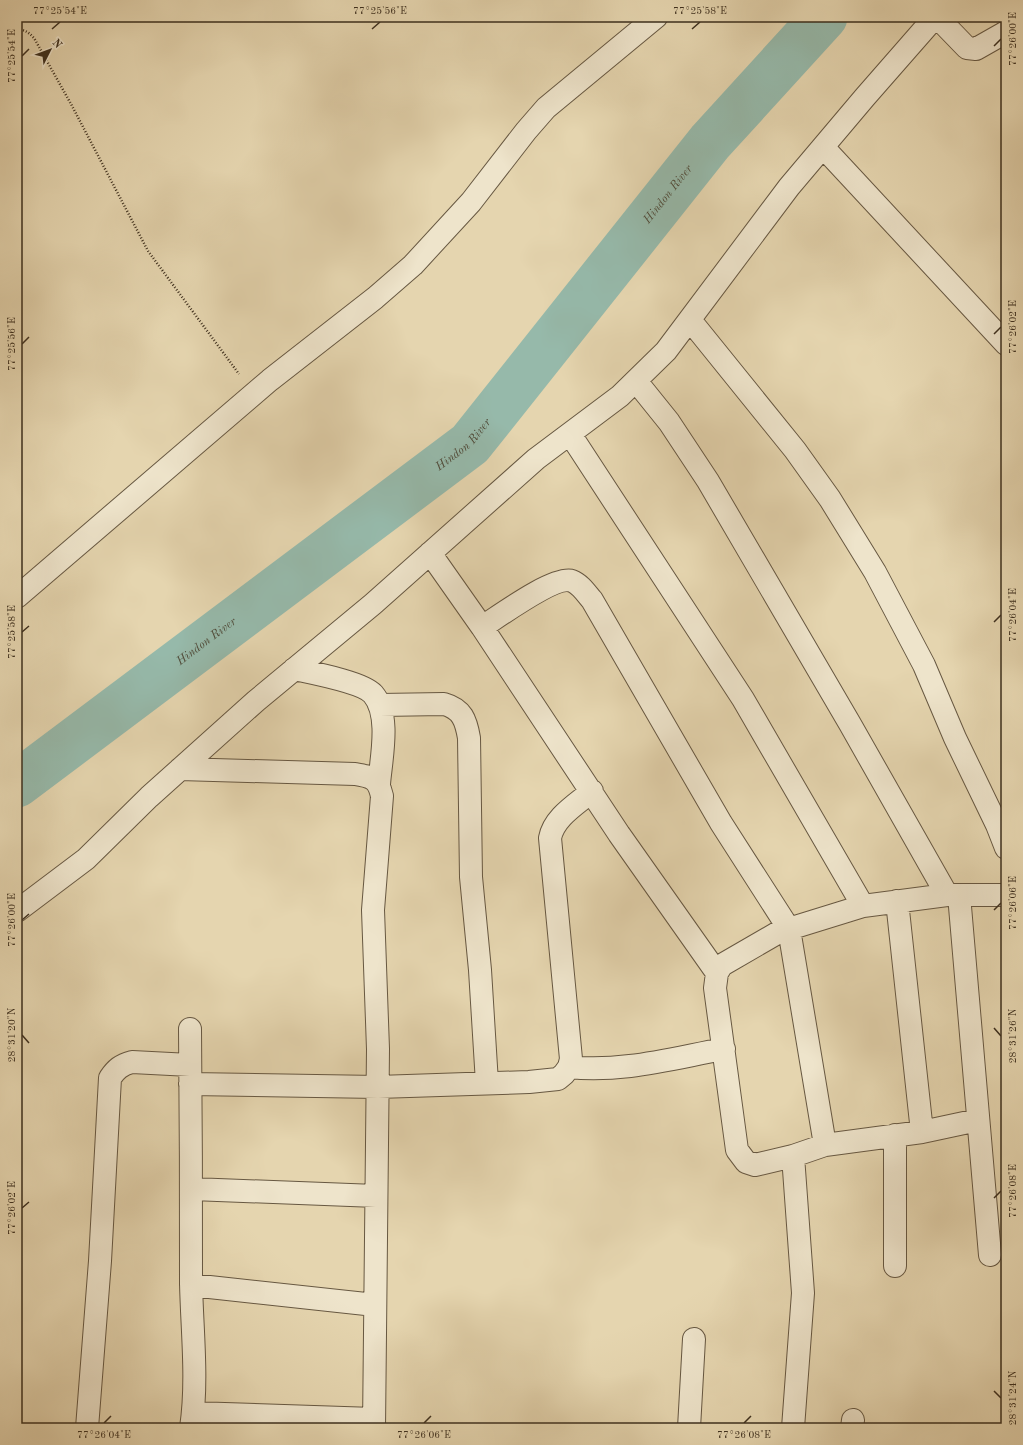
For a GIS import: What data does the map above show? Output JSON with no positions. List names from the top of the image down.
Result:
{
  "water": ["Hindon River"],
  "north": "top right",
  "coordinates": [
    "77°25'54\"E",
    "77°25'56\"E",
    "77°25'58\"E",
    "77°26'00\"E",
    "77°26'02\"E",
    "77°26'04\"E",
    "77°26'06\"E",
    "28°31'20\"N",
    "28°31'26\"N",
    "77°26'08\"E",
    "28°31'24\"N"
  ]
}
